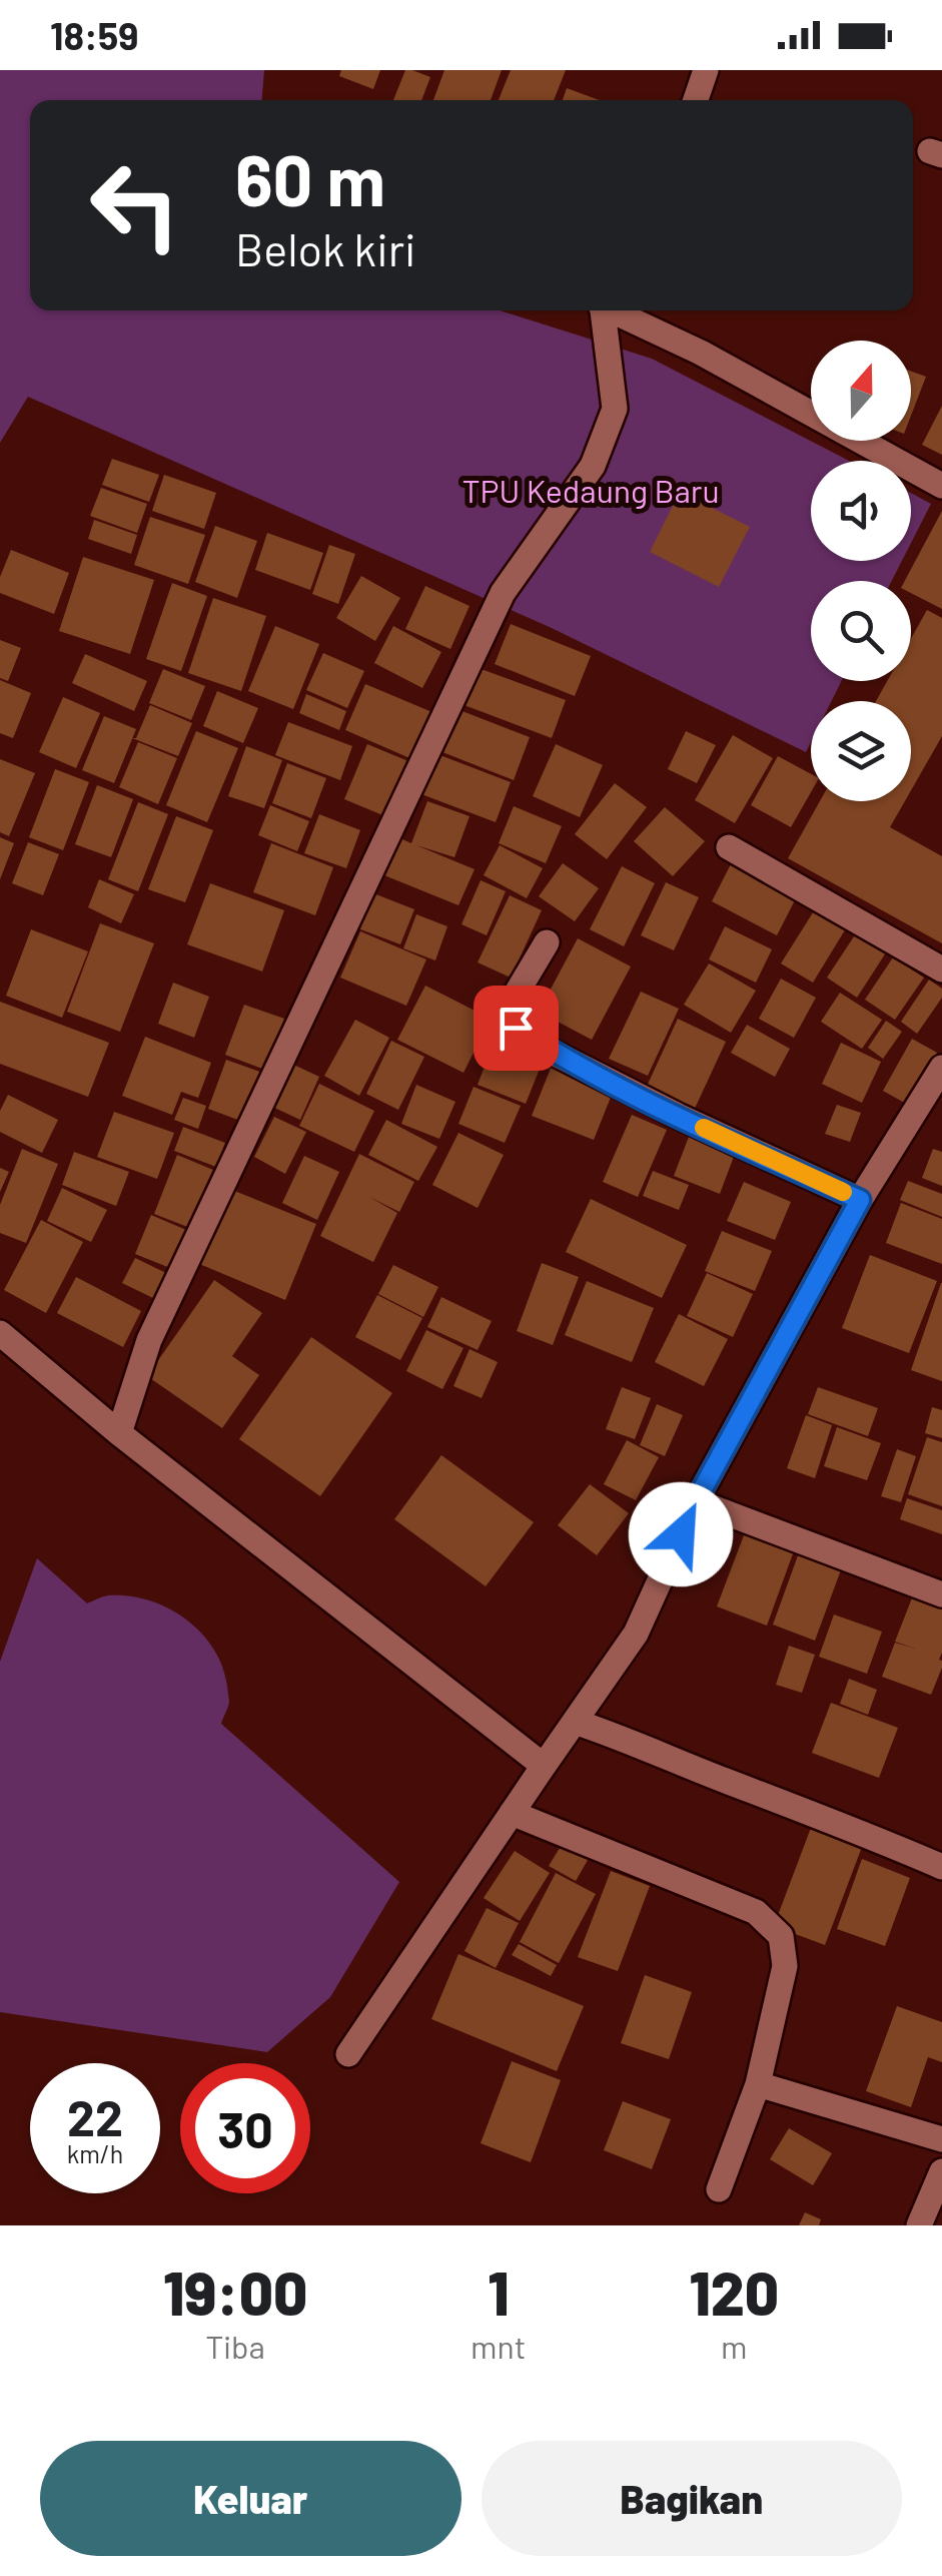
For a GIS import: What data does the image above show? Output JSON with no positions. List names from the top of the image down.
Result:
{
  "parks": ["TPU Kedaung Baru"],
  "north": "top",
  "page": {
    "status": "18:59",
    "turn": ["60 m", "Belok kiri"],
    "speed": "22 km/h",
    "limit": "30",
    "eta": [
      "19:00",
      "Tiba",
      "1",
      "mnt",
      "120",
      "m"
    ],
    "buttons": ["Keluar", "Bagikan"]
  }
}
